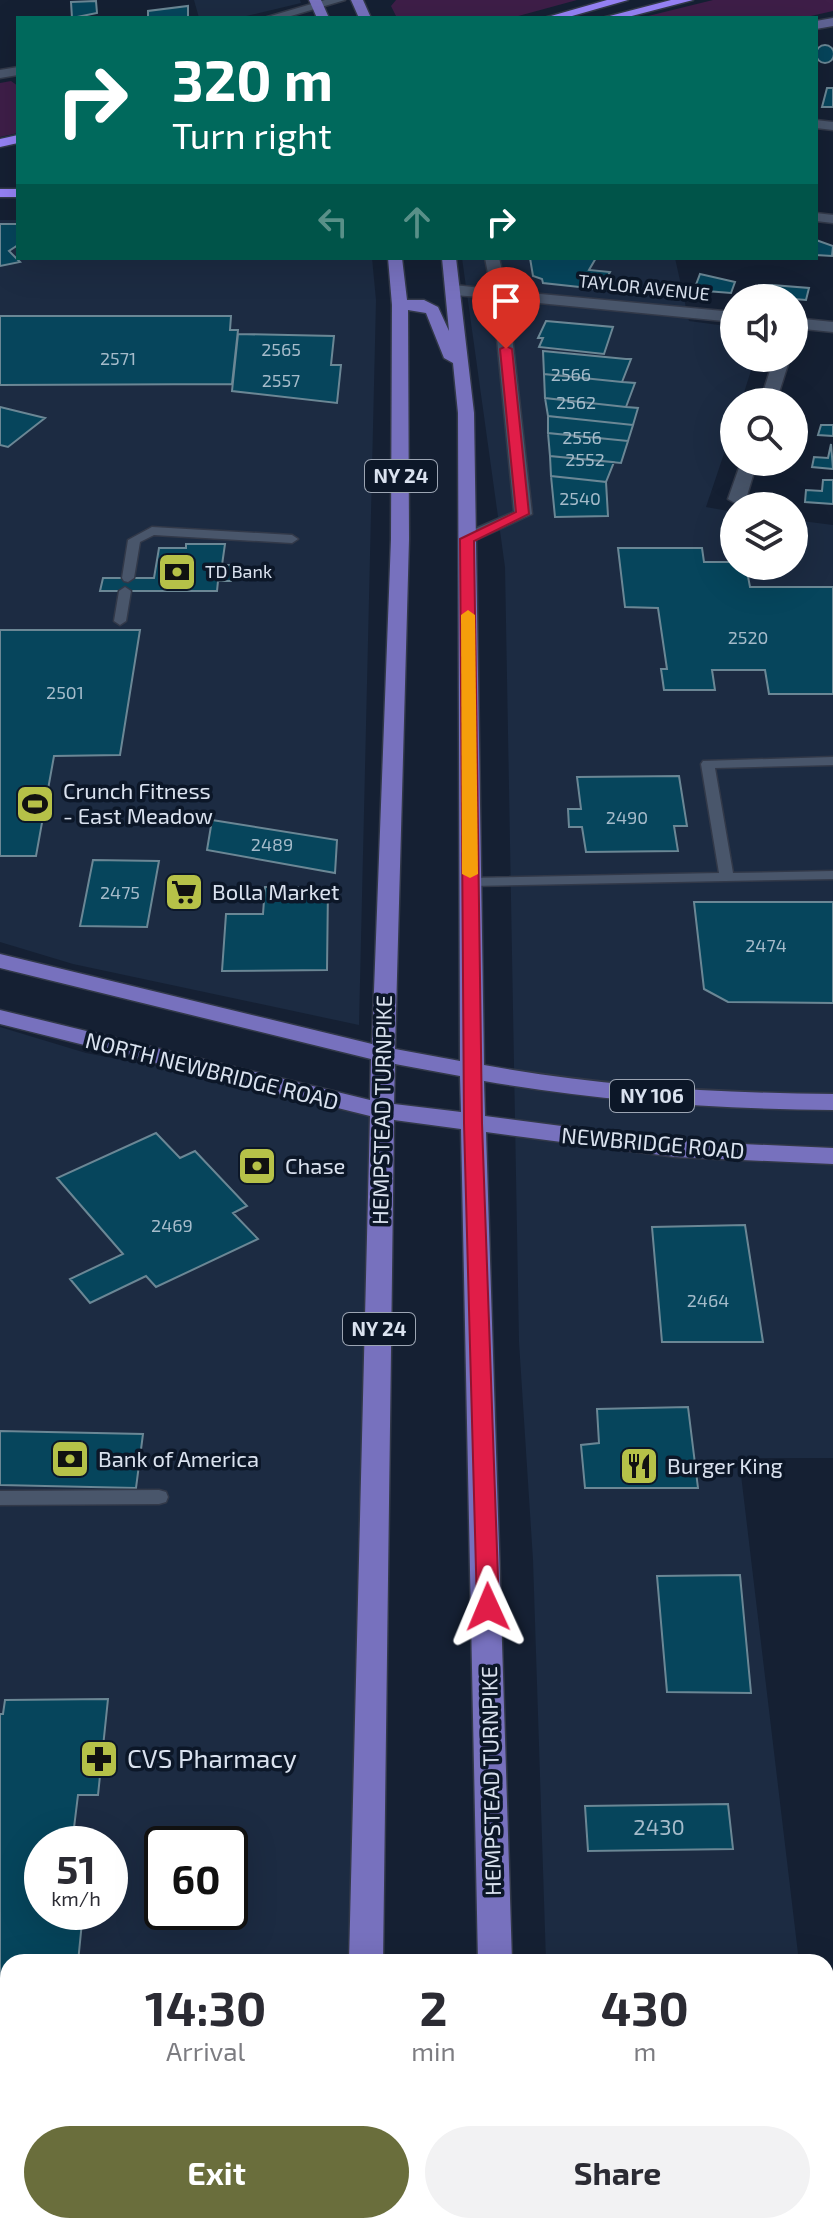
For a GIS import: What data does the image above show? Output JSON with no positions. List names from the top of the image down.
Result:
{
  "streets": {
    "main road": [
      "NY 24",
      "NORTH NEWBRIDGE ROAD",
      "NY 106",
      "HEMPSTEAD TURNPIKE",
      "NEWBRIDGE ROAD"
    ],
    "street": ["TAYLOR AVENUE"]
  },
  "crossings": [
    ["TAYLOR AVENUE", "HEMPSTEAD TURNPIKE"],
    ["NORTH NEWBRIDGE ROAD", "HEMPSTEAD TURNPIKE"],
    ["NORTH NEWBRIDGE ROAD", "NEWBRIDGE ROAD"],
    ["NY 106", "HEMPSTEAD TURNPIKE"],
    ["HEMPSTEAD TURNPIKE", "NEWBRIDGE ROAD"]
  ],
  "places": {
    "bank": ["TD Bank", "Chase", "Bank of America"],
    "sports": ["Crunch Fitness - East Meadow"],
    "supermarket": ["Bolla Market"],
    "restaurant": ["Burger King"],
    "pharmacy": ["CVS Pharmacy"]
  },
  "house_numbers": [
    "2565",
    "2571",
    "2566",
    "2557",
    "2562",
    "2556",
    "2552",
    "2540",
    "2520",
    "2501",
    "2490",
    "2489",
    "2475",
    "2474",
    "2469",
    "2464",
    "2430"
  ],
  "page": {
    "turn": ["320 m", "Turn right"],
    "speed": "51 km/h",
    "limit": "60",
    "eta": [
      "14:30",
      "Arrival",
      "2",
      "min",
      "430",
      "m"
    ],
    "buttons": ["Exit", "Share"]
  }
}
